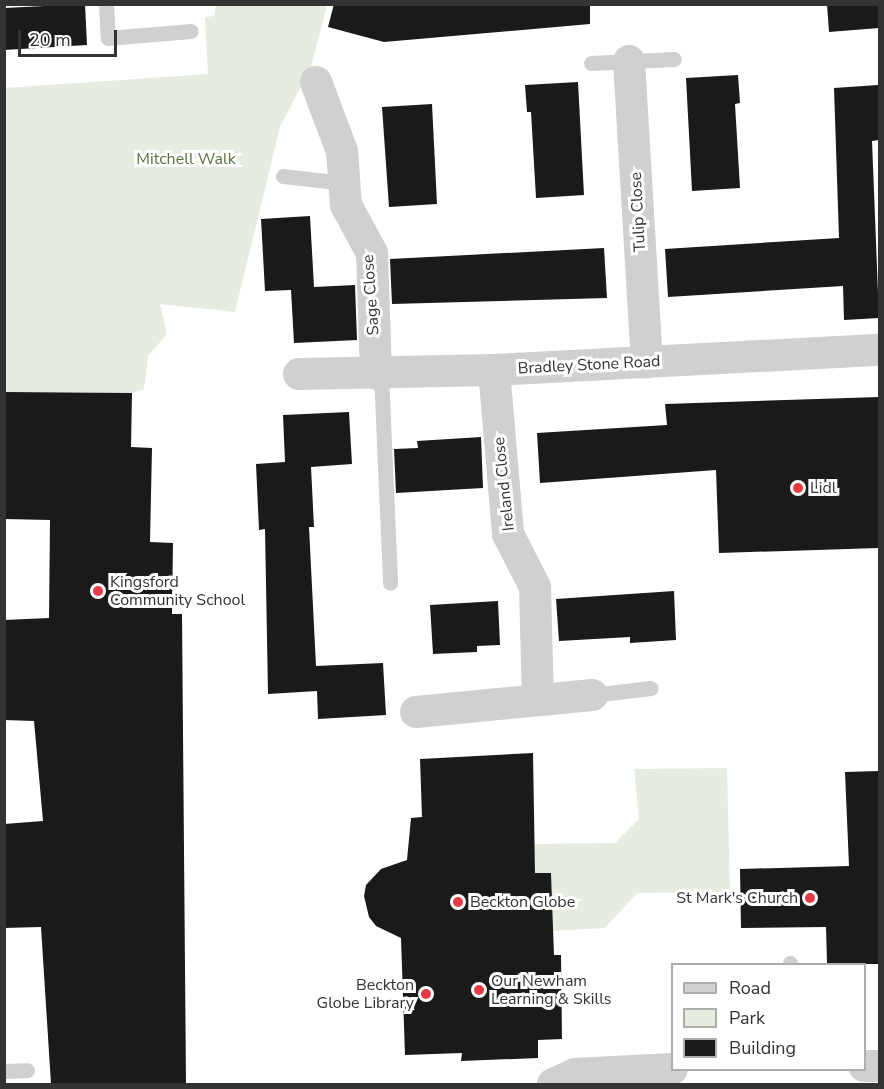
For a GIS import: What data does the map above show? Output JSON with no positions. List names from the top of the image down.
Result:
{
  "streets": {
    "street": [
      "Tulip Close",
      "Sage Close",
      "Bradley Stone Road",
      "Ireland Close"
    ]
  },
  "crossings": [
    ["Tulip Close", "Bradley Stone Road"],
    ["Sage Close", "Bradley Stone Road"],
    ["Bradley Stone Road", "Ireland Close"]
  ],
  "parks": ["Mitchell Walk"],
  "places": [
    "Lidl",
    "Kingsford Community School",
    "St Mark's Church",
    "Beckton Globe",
    "Our Newham Learning & Skills",
    "Beckton Globe Library"
  ],
  "legend": ["Road", "Park", "Building"],
  "scale_bar": "20 m"
}
